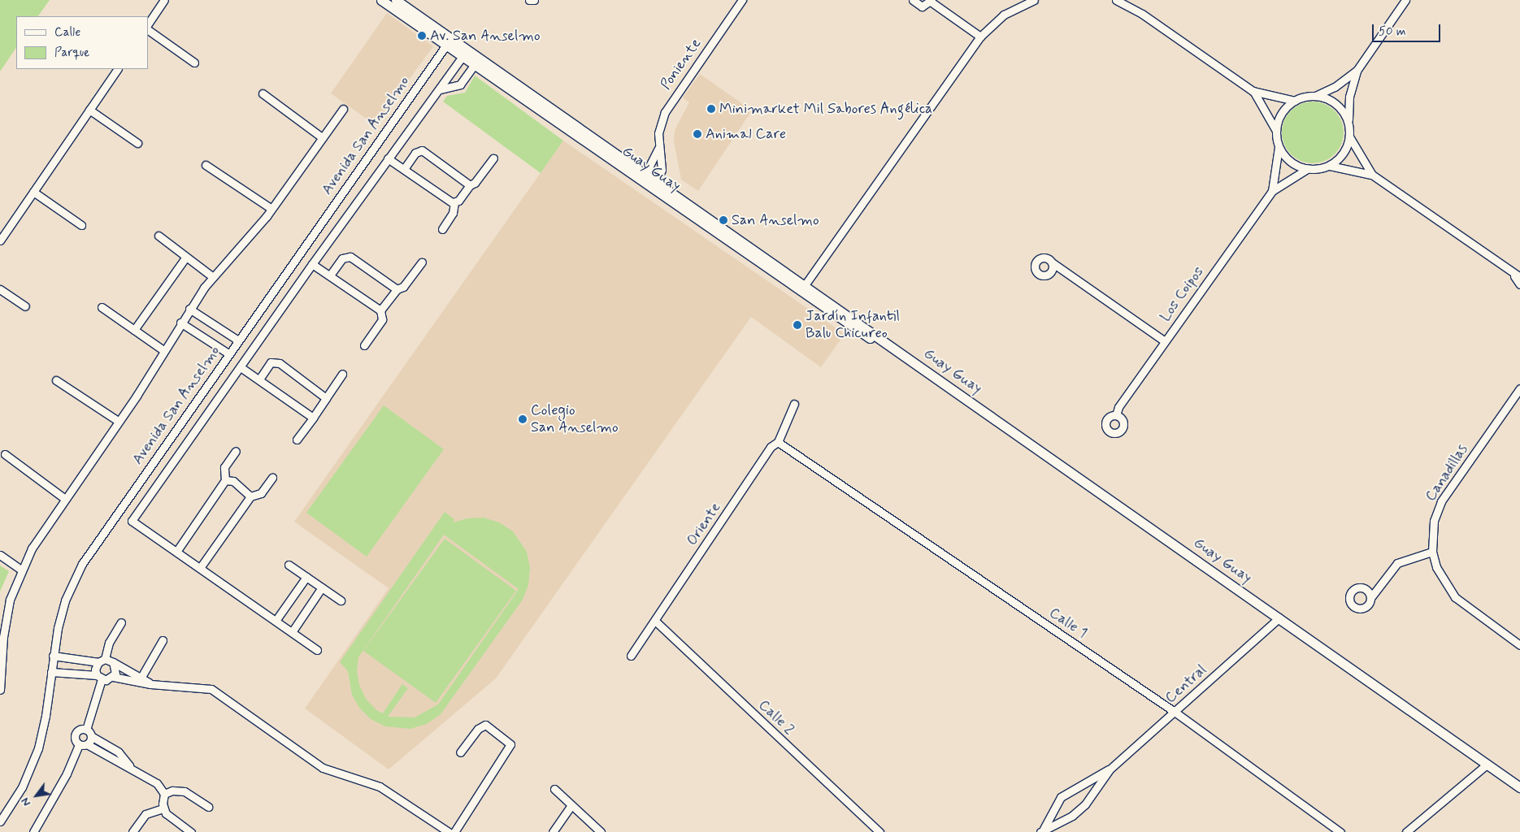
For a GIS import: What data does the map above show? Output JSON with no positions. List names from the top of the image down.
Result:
{
  "streets": {
    "street": [
      "Poniente",
      "Avenida San Anselmo",
      "Guay Guay",
      "Los Coipos",
      "Canadillas",
      "Oriente",
      "Calle 1",
      "Central",
      "Calle 2"
    ]
  },
  "crossings": [
    ["Poniente", "Guay Guay"],
    ["Avenida San Anselmo", "Guay Guay"],
    ["Guay Guay", "Central"],
    ["Oriente", "Calle 1"],
    ["Oriente", "Calle 2"],
    ["Calle 1", "Central"]
  ],
  "places": [
    "Av. San Anselmo",
    "Minimarket Mil Sabores Angélica",
    "Animal Care",
    "San Anselmo",
    "Jardín Infantil Balu Chicureo",
    "Colegio San Anselmo"
  ],
  "legend": ["Calle", "Parque"],
  "scale_bar": "50 m",
  "north": "bottom left"
}
